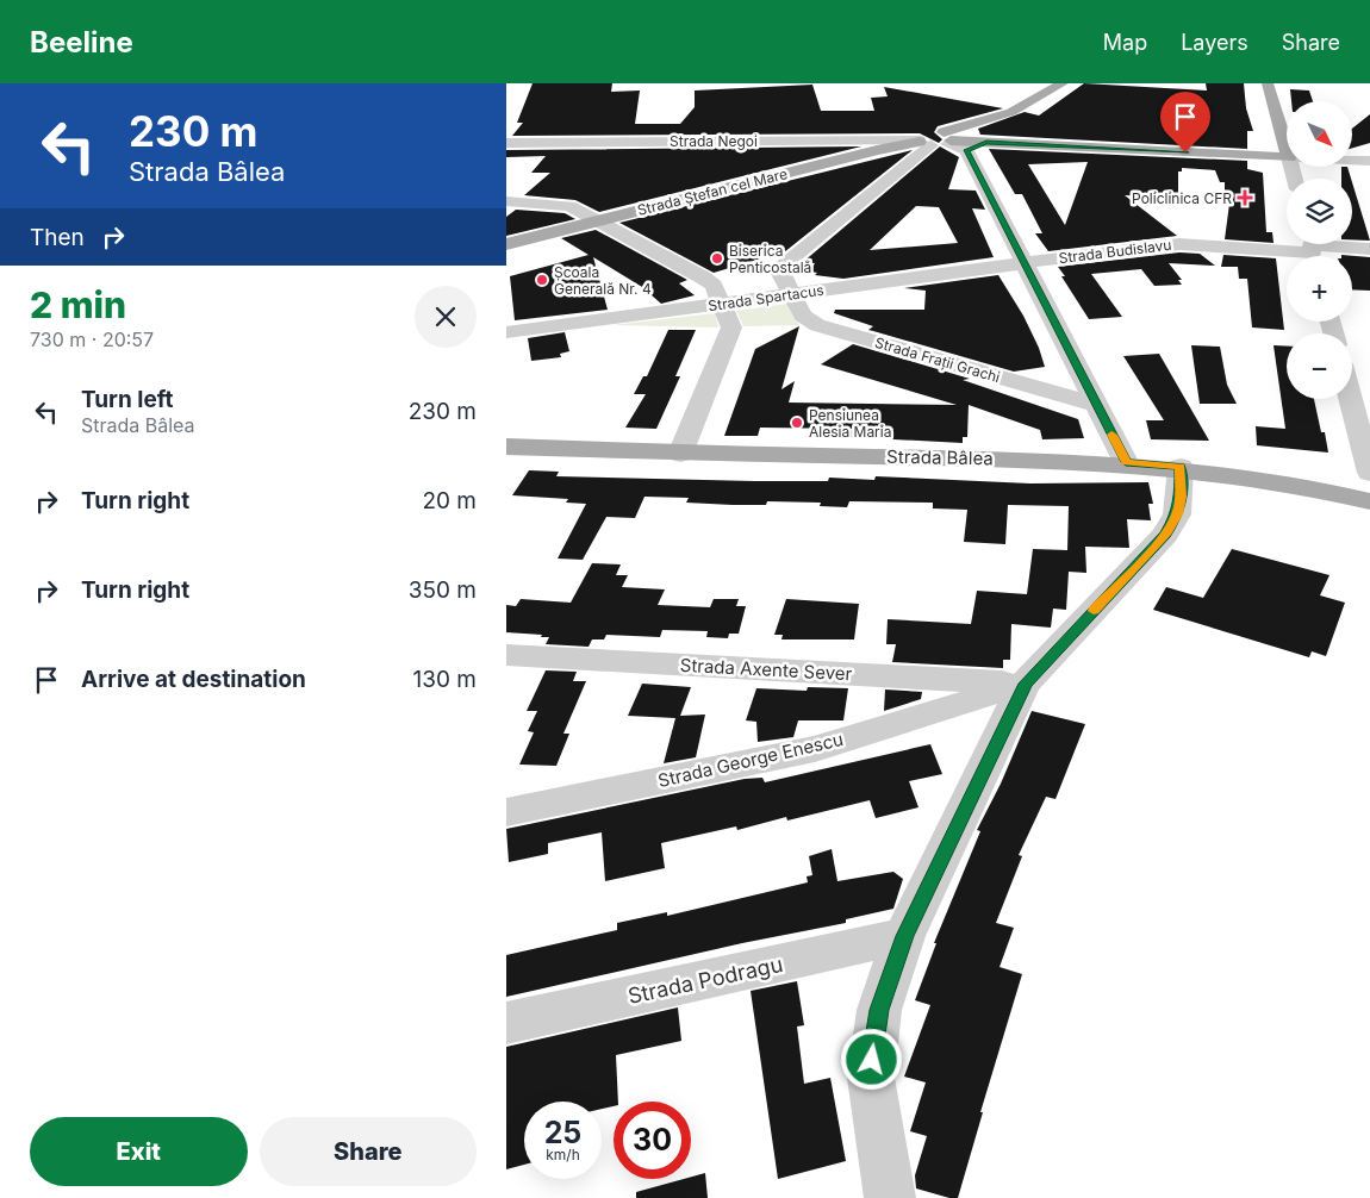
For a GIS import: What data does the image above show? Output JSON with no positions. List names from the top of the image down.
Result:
{
  "streets": {
    "main road": ["Strada Ștefan cel Mare", "Strada Bâlea"],
    "street": [
      "Strada Negoi",
      "Strada Budislavu",
      "Strada Spartacus",
      "Strada Frații Grachi",
      "Strada Axente Sever",
      "Strada George Enescu",
      "Strada Podragu"
    ]
  },
  "crossings": [
    ["Strada Negoi", "Strada Ștefan cel Mare"],
    ["Strada Negoi", "Strada Frații Grachi"],
    ["Strada Ștefan cel Mare", "Strada Frații Grachi"],
    ["Strada Budislavu", "Strada Spartacus"],
    ["Strada Spartacus", "Strada Frații Grachi"],
    ["Strada Axente Sever", "Strada George Enescu"]
  ],
  "places": {
    "health": ["Policlinica CFR"],
    "other": ["Biserica Penticostală", "Școala Generală Nr. 4", "Pensiunea Alesia Maria"]
  },
  "north": "bottom right",
  "page": {
    "header": "Beeline",
    "nav": ["Map", "Layers", "Share"],
    "turn": ["230 m", "Strada Bâlea"],
    "map_buttons": ["+", "−"],
    "then": "Then",
    "heading": ["2 min", "730 m · 20:57"],
    "list": [
      {
        "name": "Turn left",
        "note": "Strada Bâlea",
        "value": "230 m"
      },
      {
        "name": "Turn right",
        "value": "20 m"
      },
      {
        "name": "Turn right",
        "value": "350 m"
      },
      {
        "name": "Arrive at destination",
        "value": "130 m"
      }
    ],
    "speed": "25 km/h",
    "limit": "30",
    "buttons": ["Exit", "Share"]
  }
}
